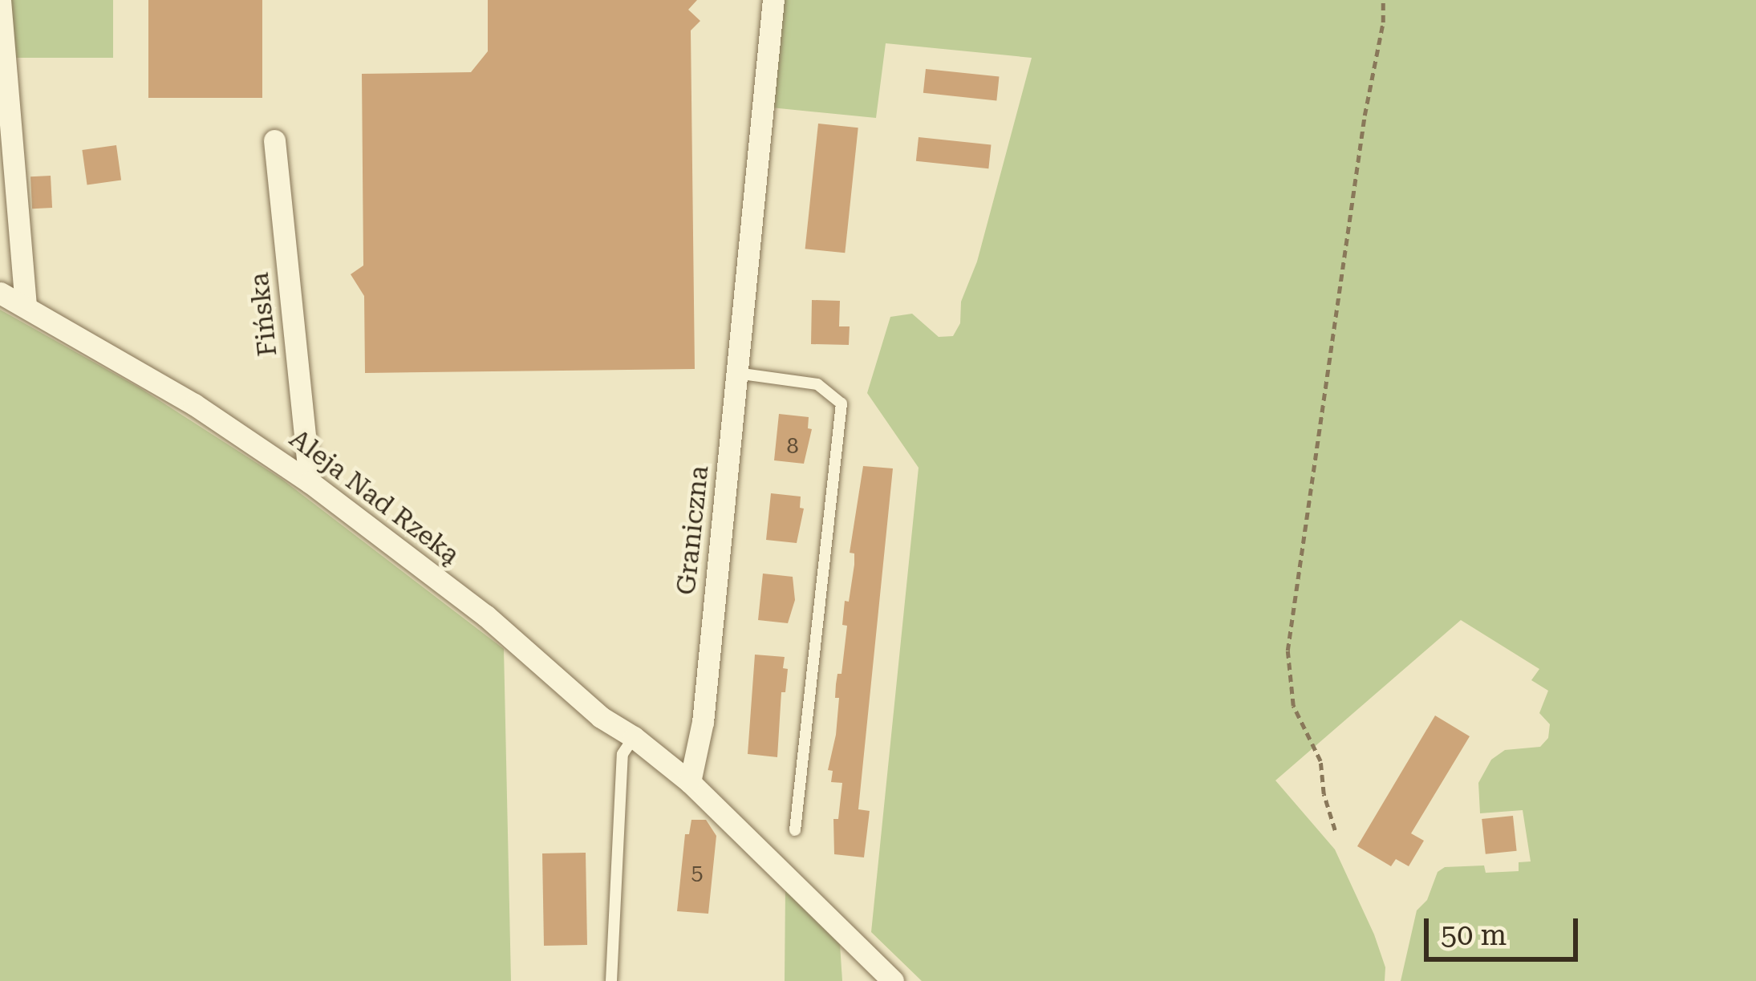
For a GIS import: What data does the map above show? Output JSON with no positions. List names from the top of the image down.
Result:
{
  "streets": {
    "street": ["Fińska", "Aleja Nad Rzeką", "Graniczna"]
  },
  "crossings": [
    ["Fińska", "Aleja Nad Rzeką"],
    ["Aleja Nad Rzeką", "Graniczna"]
  ],
  "house_numbers": ["8", "5"],
  "scale_bar": "50 m"
}
